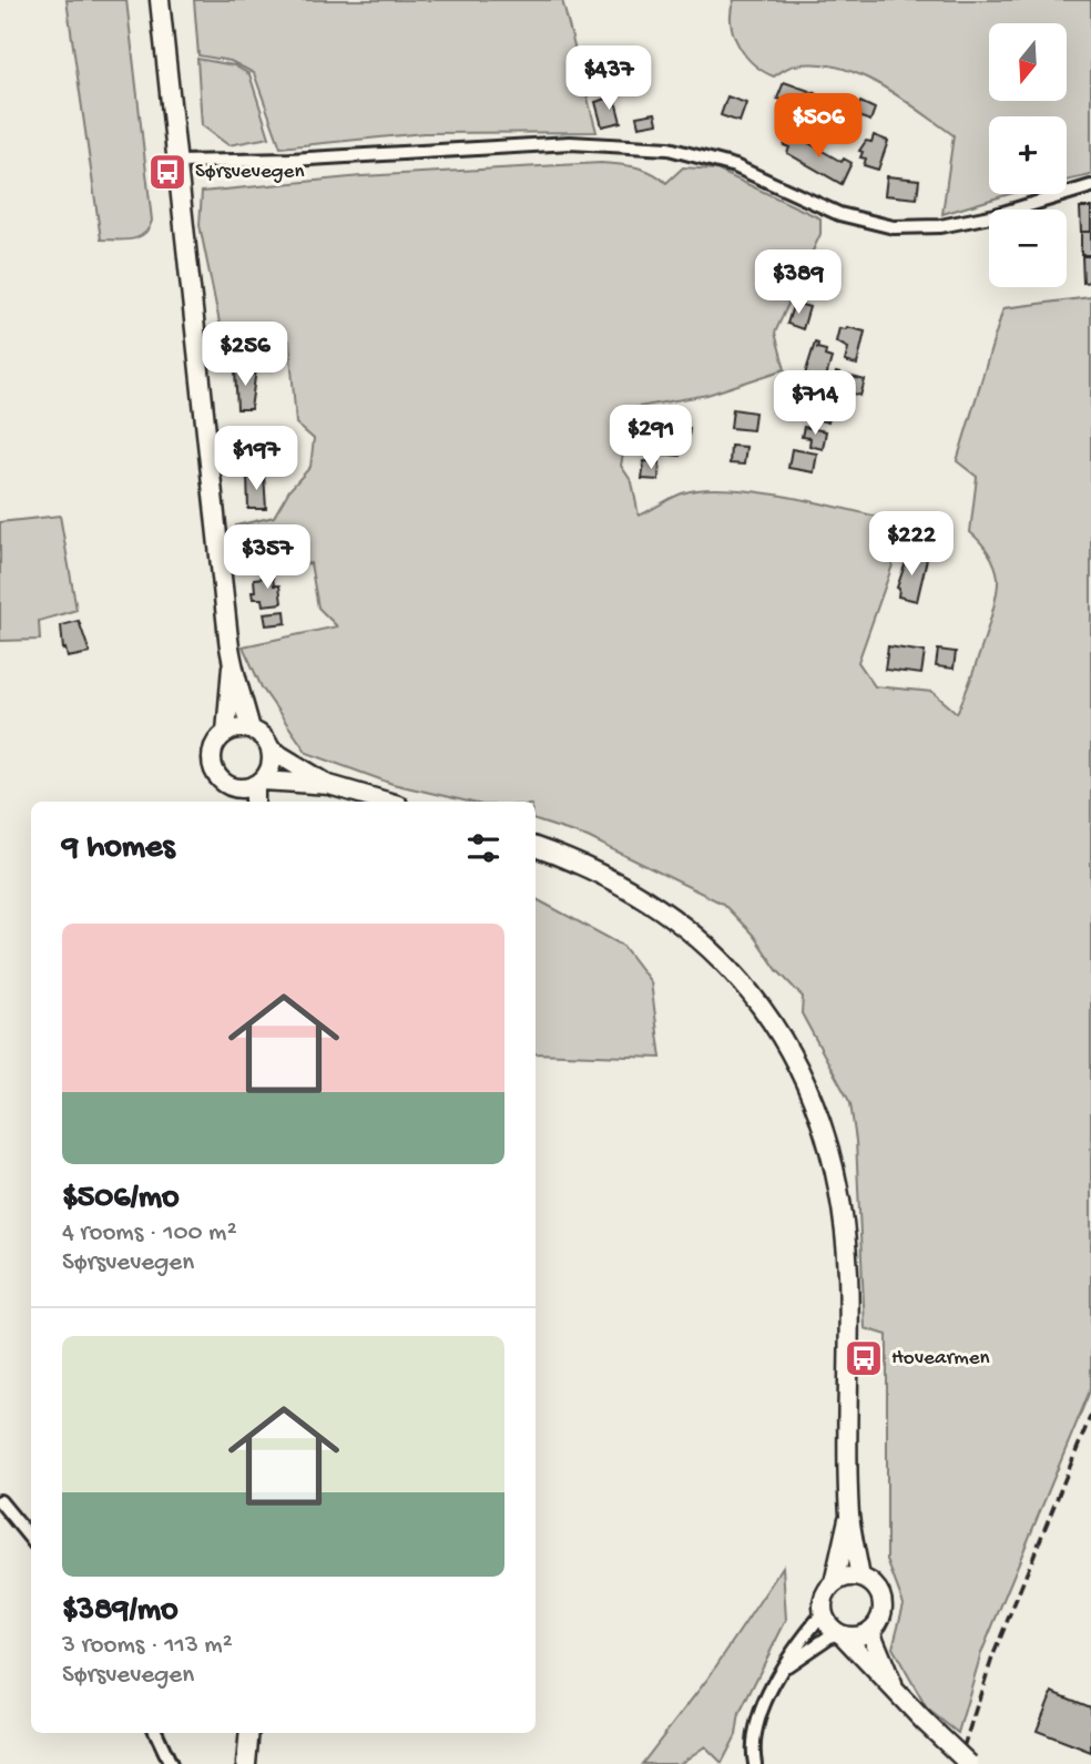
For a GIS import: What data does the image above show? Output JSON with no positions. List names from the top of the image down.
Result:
{
  "places": {
    "bus stop": ["Sørsvevegen", "Hovearmen"]
  },
  "north": "bottom",
  "page": {
    "map_buttons": ["+", "−"],
    "price": [
      "$437",
      "$506",
      "$389",
      "$256",
      "$714",
      "$291",
      "$197",
      "$222",
      "$357"
    ],
    "heading": "9 homes",
    "list": [
      {
        "name": "$506/mo",
        "note": "4 rooms · 100 m² · Sørsvevegen"
      },
      {
        "name": "$389/mo",
        "note": "3 rooms · 113 m² · Sørsvevegen"
      }
    ]
  }
}
